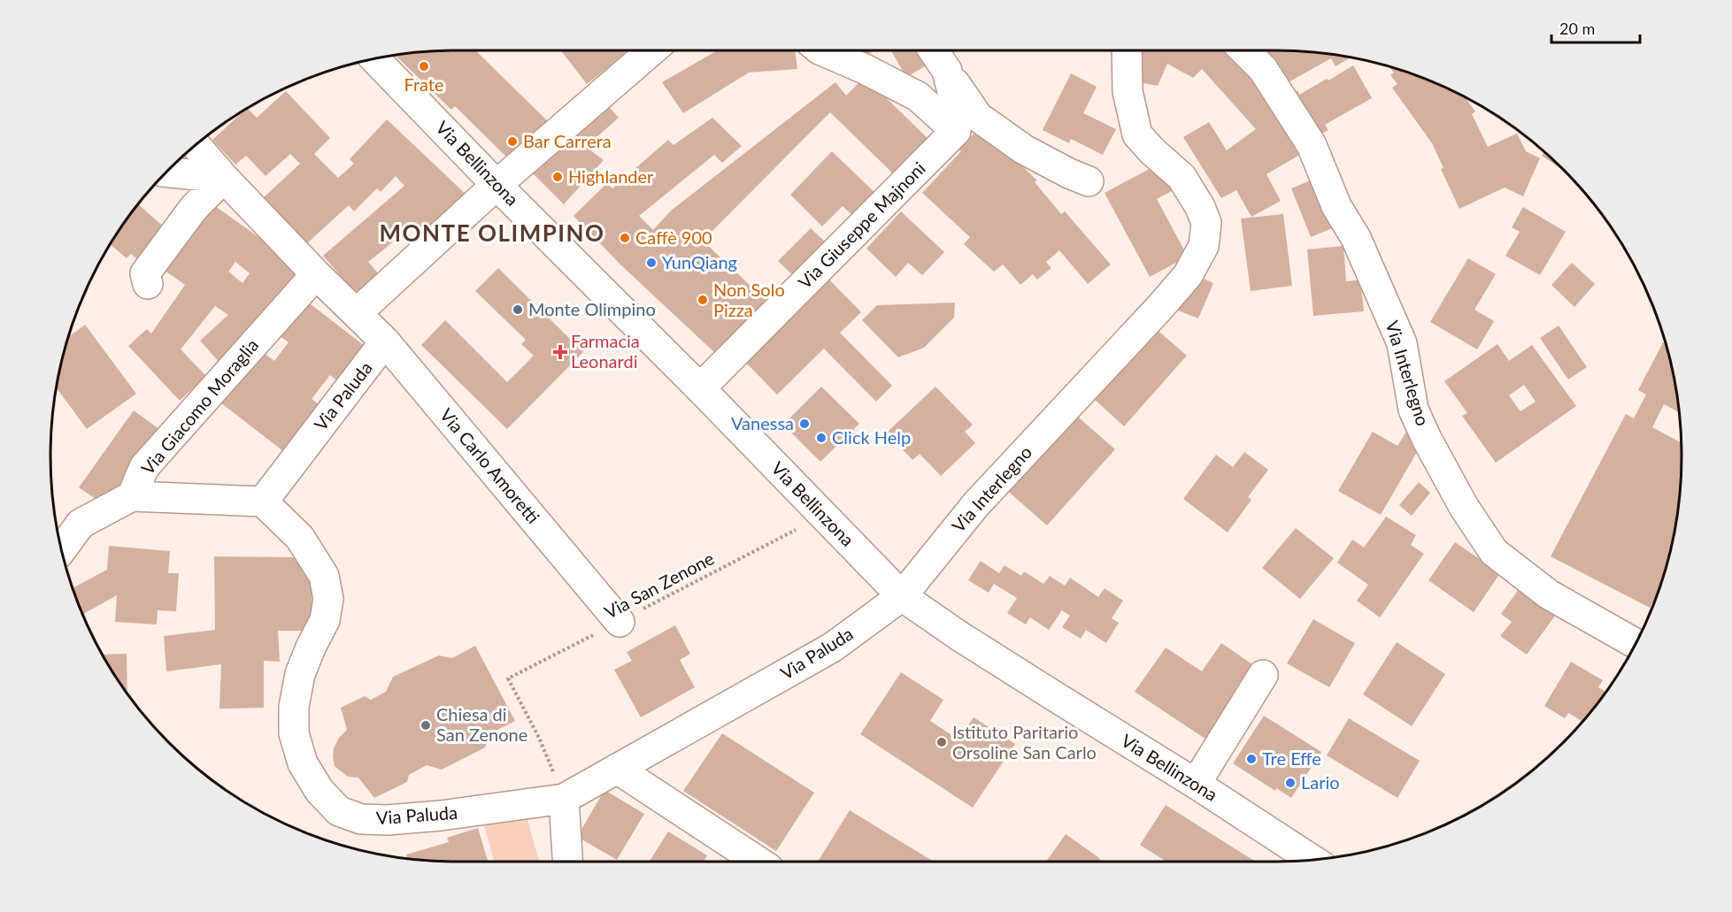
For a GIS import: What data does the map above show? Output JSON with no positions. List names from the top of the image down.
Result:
{
  "streets": {
    "street": [
      "Via Bellinzona",
      "Via Giuseppe Majnoni",
      "Via Interlegno",
      "Via Paluda",
      "Via Giacomo Moraglia",
      "Via Carlo Amoretti"
    ],
    "path": ["Via San Zenone"]
  },
  "crossings": [
    ["Via Bellinzona", "Via Giuseppe Majnoni"],
    ["Via Bellinzona", "Via Interlegno"],
    ["Via Bellinzona", "Via Paluda"],
    ["Via Bellinzona", "Via San Zenone"],
    ["Via Interlegno", "Via Paluda"],
    ["Via Paluda", "Via Carlo Amoretti"],
    ["Via Paluda", "Via San Zenone"],
    ["Via Giacomo Moraglia", "Via Carlo Amoretti"],
    ["Via Carlo Amoretti", "Via San Zenone"]
  ],
  "districts": ["MONTE OLIMPINO"],
  "places": {
    "other": [
      "Frate",
      "Bar Carrera",
      "Highlander",
      "Caffè 900",
      "YunQiang",
      "Non Solo Pizza",
      "Monte Olimpino",
      "Vanessa",
      "Click Help",
      "Chiesa di San Zenone",
      "Istituto Paritario Orsoline San Carlo",
      "Tre Effe",
      "Lario"
    ],
    "health": ["Farmacia Leonardi"]
  },
  "scale_bar": "20 m"
}
